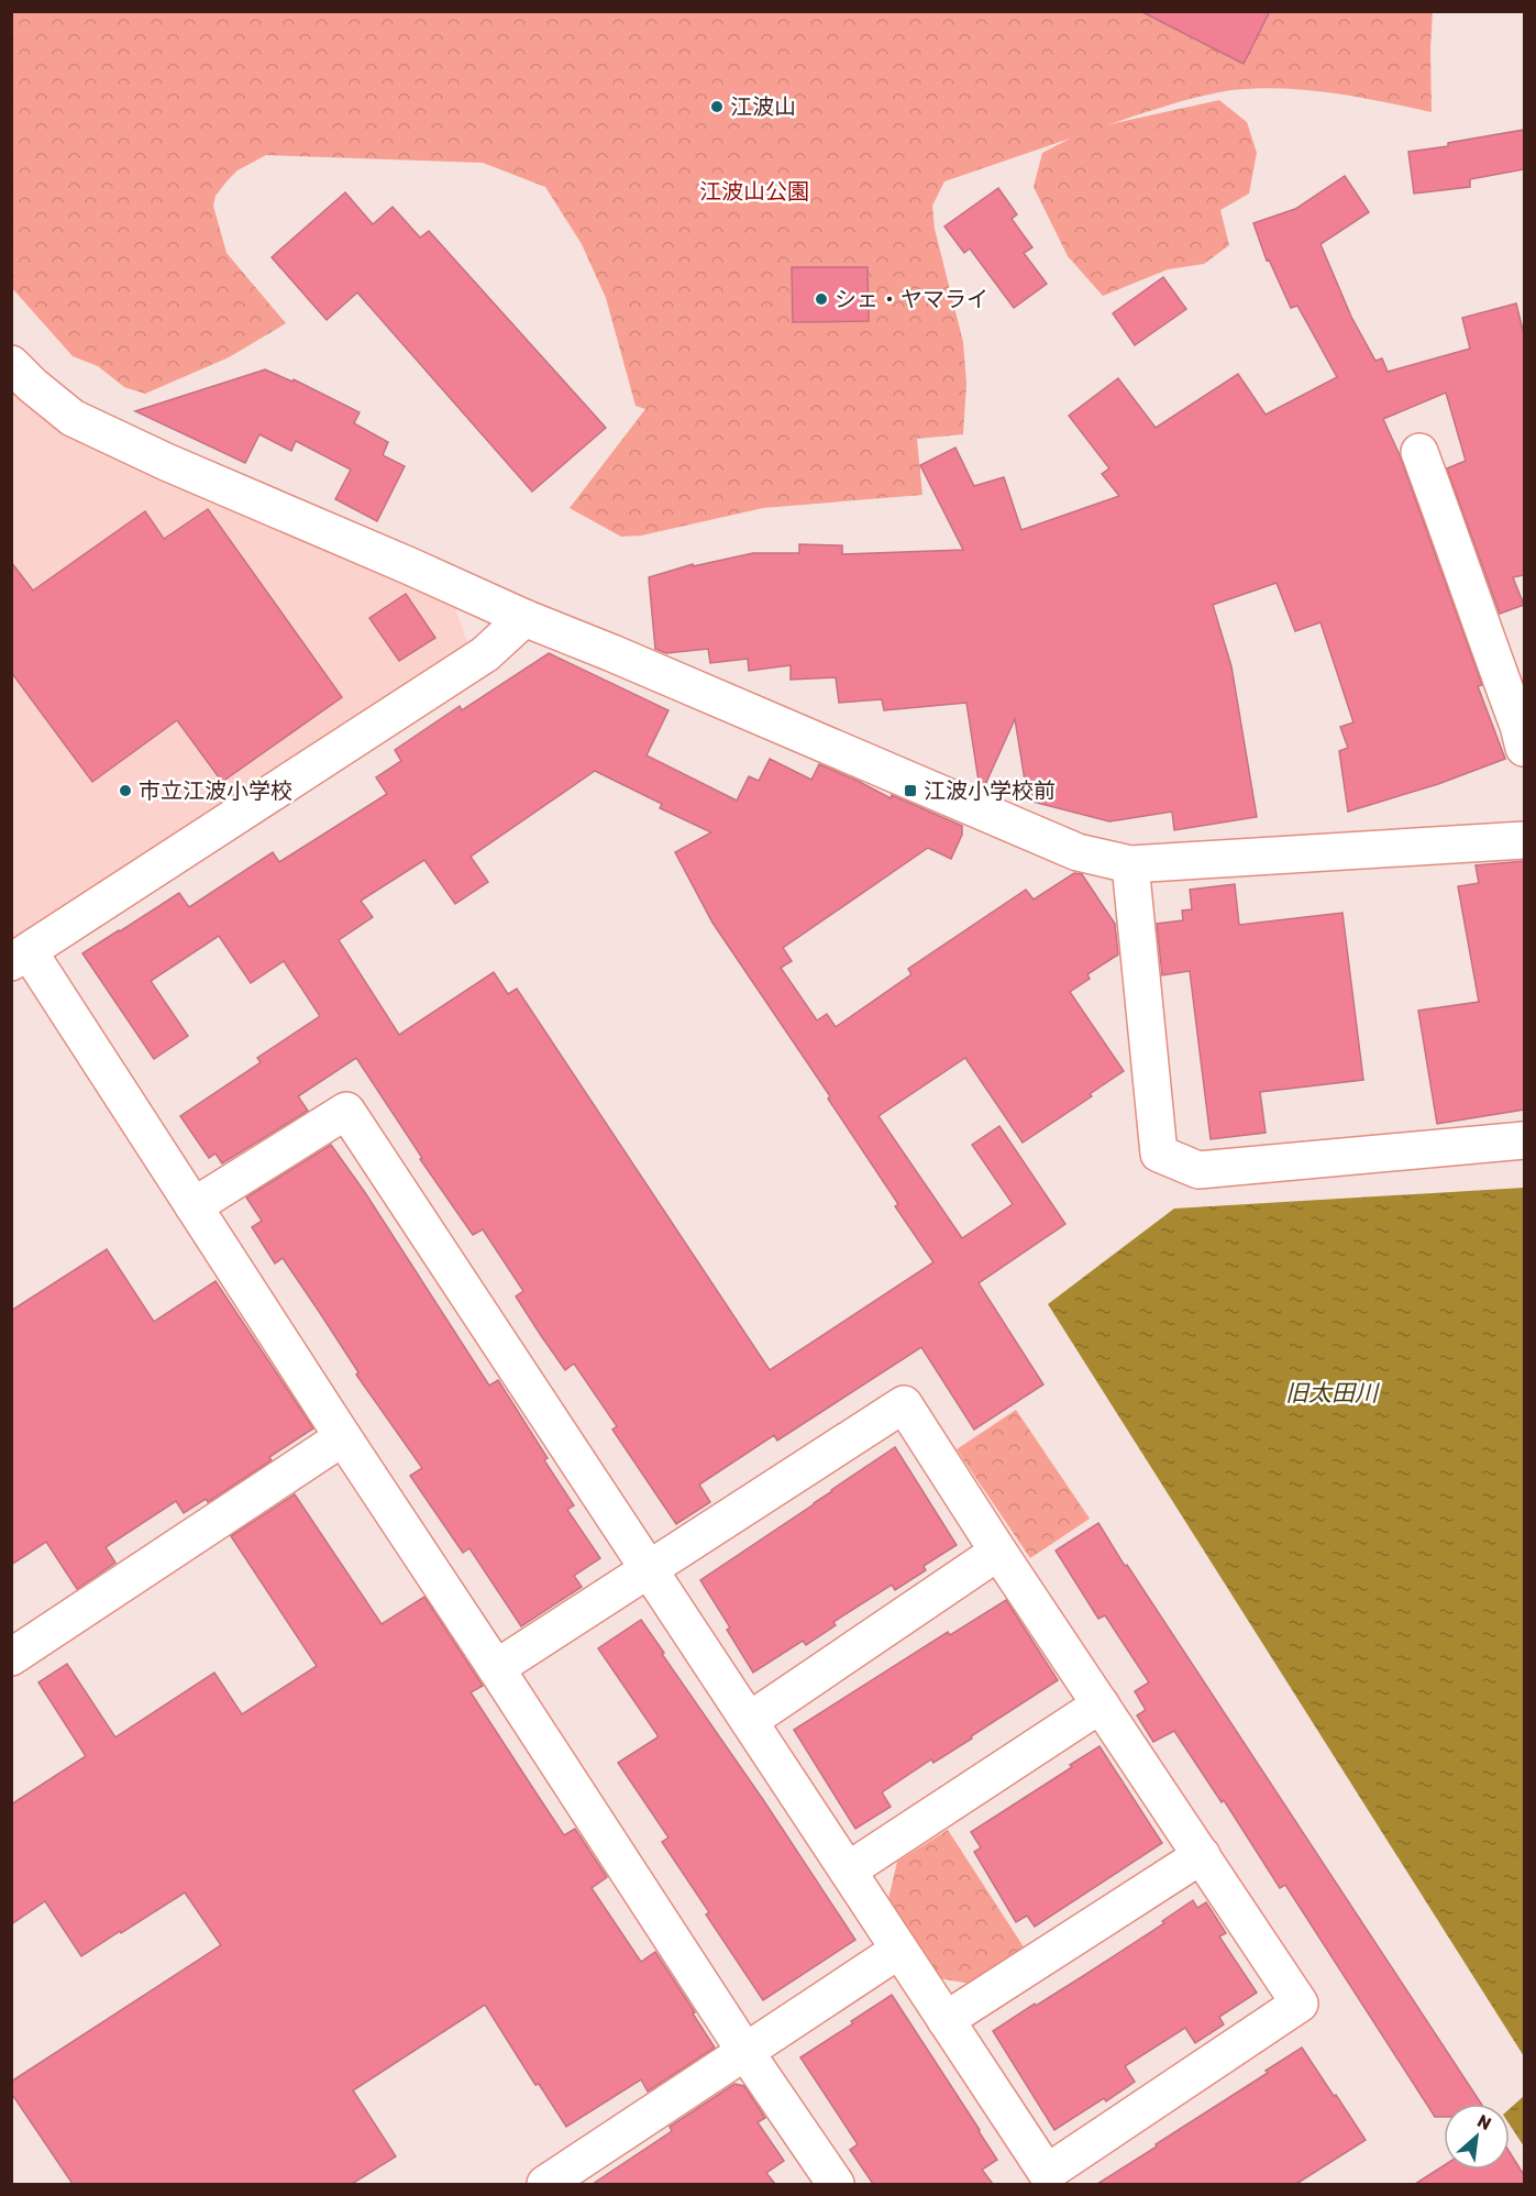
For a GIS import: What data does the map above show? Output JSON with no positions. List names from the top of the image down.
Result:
{
  "water": ["旧太田川"],
  "parks": ["江波山公園"],
  "places": {
    "other": ["江波山", "シェ・ヤマライ", "市立江波小学校"],
    "transit": ["江波小学校前"]
  },
  "north": "top right"
}
